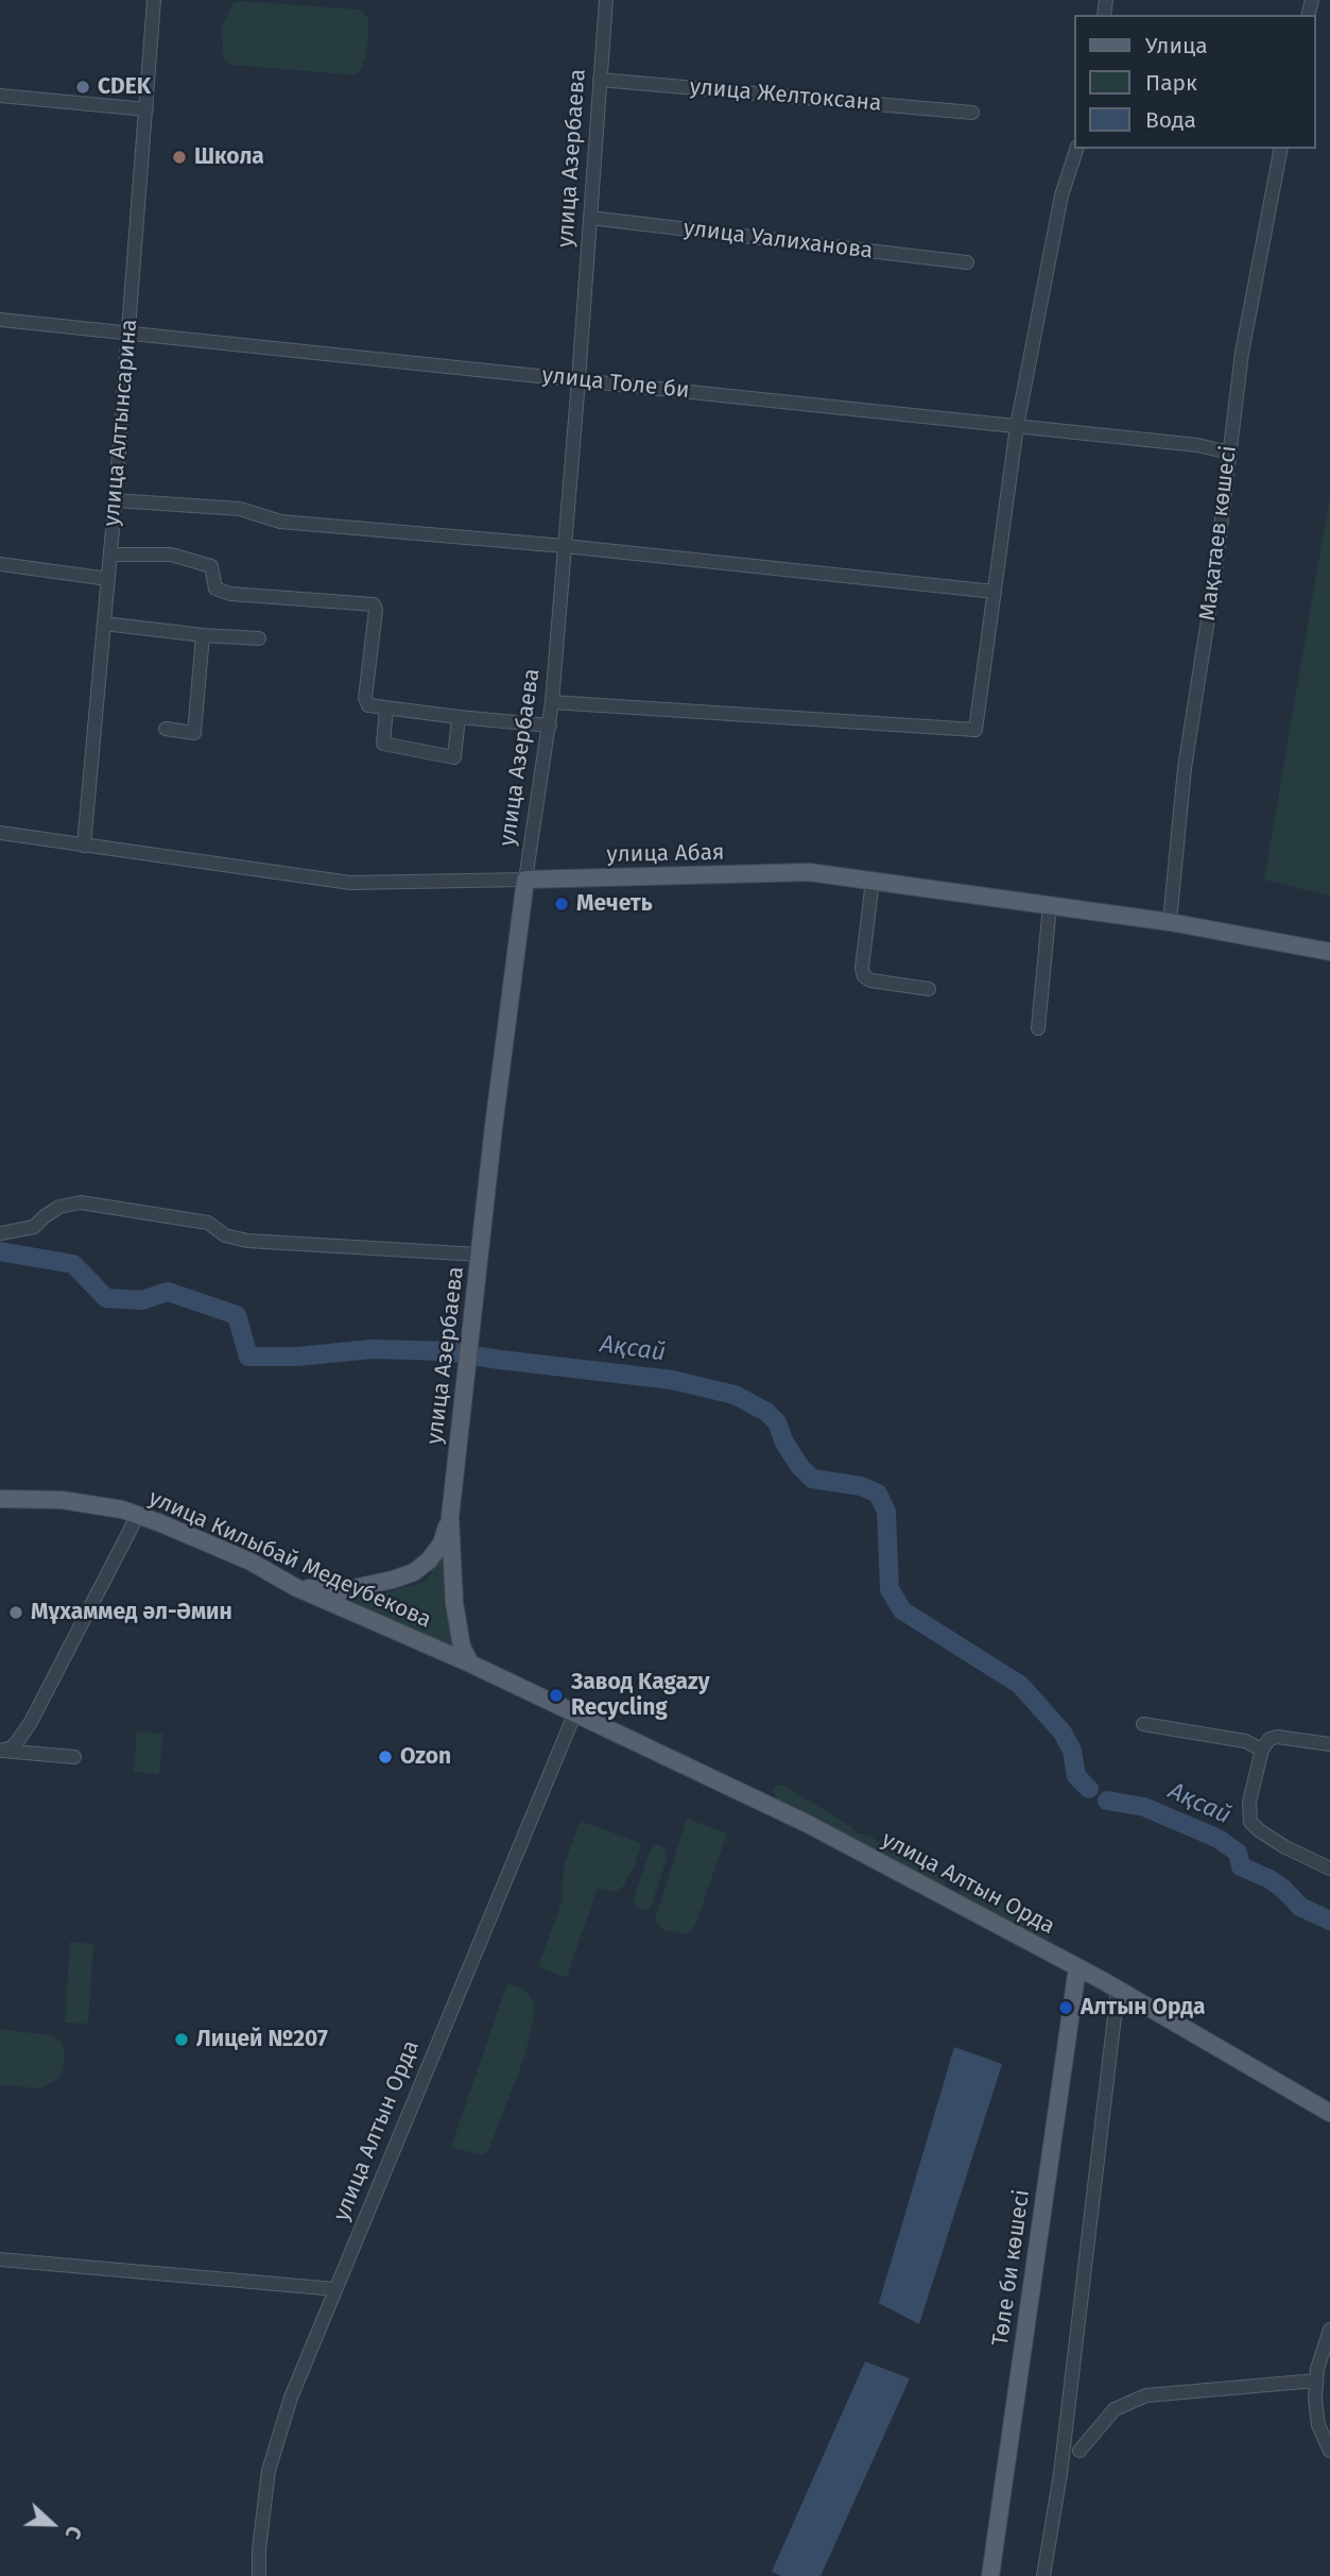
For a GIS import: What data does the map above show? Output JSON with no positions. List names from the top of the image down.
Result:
{
  "streets": {
    "main road": [
      "улица Азербаева",
      "улица Абая",
      "улица Килыбай Медеубекова",
      "улица Алтын Орда",
      "Төле би көшесі"
    ],
    "street": [
      "улица Желтоксана",
      "улица Уалиханова",
      "улица Толе би",
      "улица Алтынсарина",
      "Мақатаев көшесі"
    ]
  },
  "crossings": [
    ["улица Желтоксана", "улица Азербаева"],
    ["улица Азербаева", "улица Уалиханова"],
    ["улица Азербаева", "улица Толе би"],
    ["улица Азербаева", "улица Абая"],
    ["улица Азербаева", "улица Килыбай Медеубекова"],
    ["улица Азербаева", "улица Алтын Орда"],
    ["улица Толе би", "улица Алтынсарина"],
    ["улица Толе би", "Мақатаев көшесі"],
    ["улица Алтынсарина", "улица Абая"],
    ["Мақатаев көшесі", "улица Абая"],
    ["улица Килыбай Медеубекова", "улица Алтын Орда"],
    ["улица Алтын Орда", "Төле би көшесі"]
  ],
  "water": ["Ақсай"],
  "places": [
    "CDEK",
    "Школа",
    "Мечеть",
    "Мұхаммед әл-Әмин",
    "Завод Kagazy Recycling",
    "Ozon",
    "Алтын Орда",
    "Лицей №207"
  ],
  "legend": ["Улица", "Парк", "Вода"],
  "north": "right"
}
